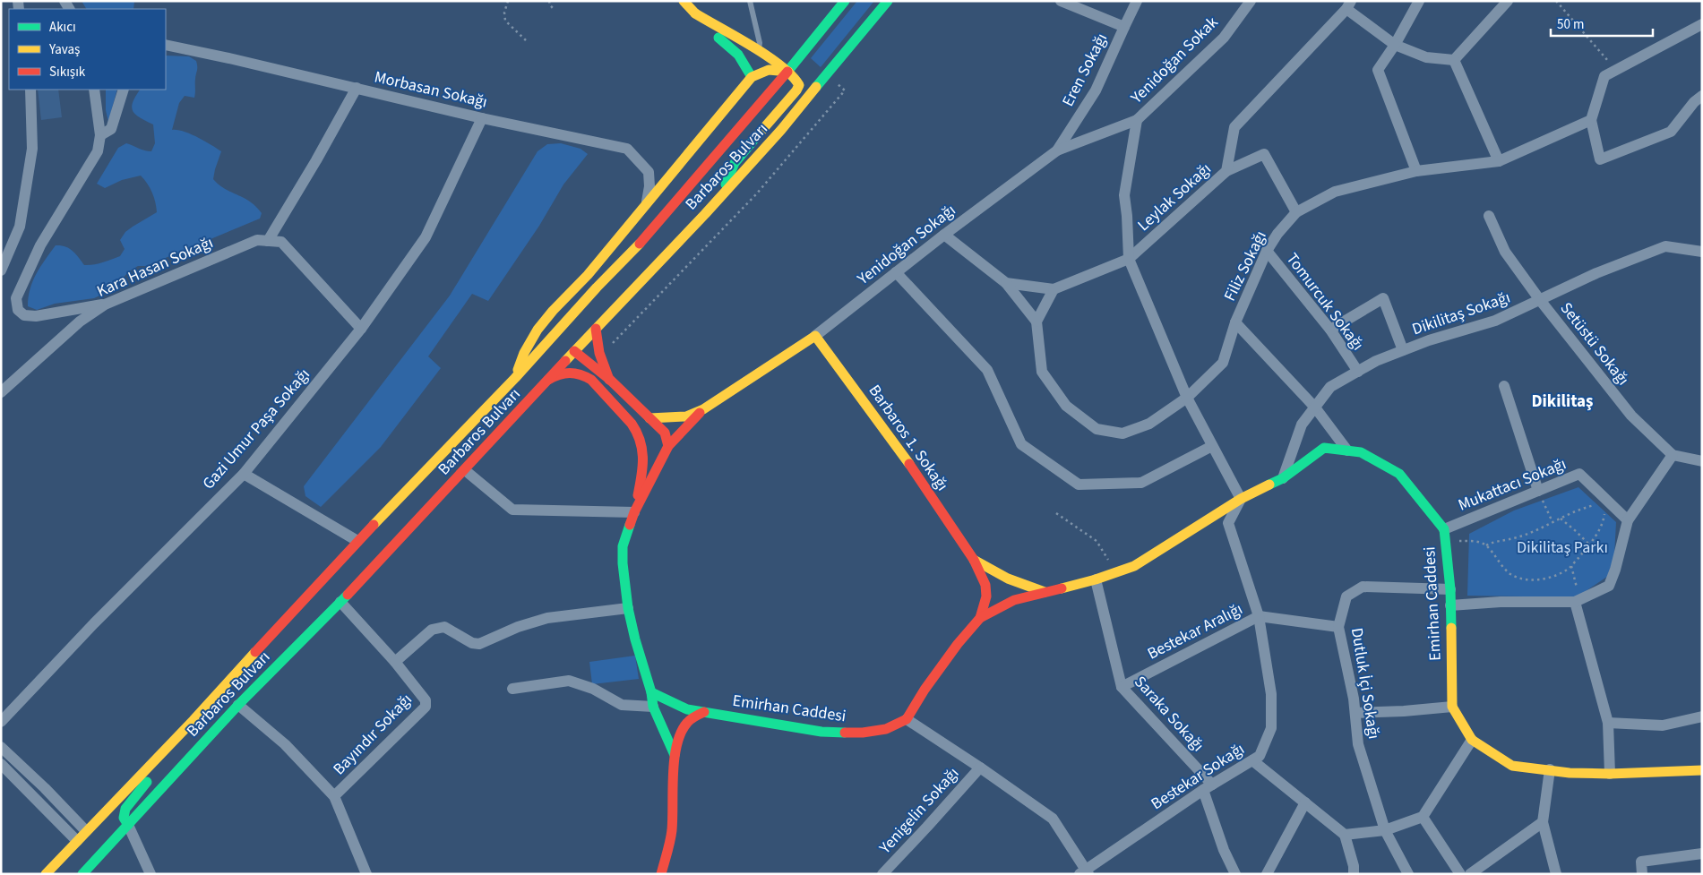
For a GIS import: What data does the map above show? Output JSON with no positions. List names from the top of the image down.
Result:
{
  "streets": {
    "main road": [
      "Barbaros Bulvarı",
      "Yenidoğan Sokağı",
      "Barbaros 1. Sokağı",
      "Emirhan Caddesi"
    ],
    "street": [
      "Yenidoğan Sokak",
      "Eren Sokağı",
      "Morbasan Sokağı",
      "Leylak Sokağı",
      "Filiz Sokağı",
      "Kara Hasan Sokağı",
      "Tomurcuk Sokağı",
      "Dikilitaş Sokağı",
      "Setüstü Sokağı",
      "Gazi Umur Paşa Sokağı",
      "Mukattacı Sokağı",
      "Bestekar Aralığı",
      "Dutluk İçi Sokağı",
      "Saraka Sokağı",
      "Bayındır Sokağı",
      "Bestekar Sokağı",
      "Yenigelin Sokağı"
    ]
  },
  "crossings": [
    ["Yenidoğan Sokak", "Yenidoğan Sokağı"],
    ["Eren Sokağı", "Yenidoğan Sokağı"],
    ["Morbasan Sokağı", "Gazi Umur Paşa Sokağı"],
    ["Barbaros Bulvarı", "Bayındır Sokağı"],
    ["Leylak Sokağı", "Filiz Sokağı"],
    ["Yenidoğan Sokağı", "Barbaros 1. Sokağı"],
    ["Filiz Sokağı", "Tomurcuk Sokağı"],
    ["Tomurcuk Sokağı", "Dikilitaş Sokağı"],
    ["Dikilitaş Sokağı", "Setüstü Sokağı"],
    ["Dikilitaş Sokağı", "Emirhan Caddesi"],
    ["Barbaros 1. Sokağı", "Emirhan Caddesi"],
    ["Mukattacı Sokağı", "Emirhan Caddesi"],
    ["Emirhan Caddesi", "Dutluk İçi Sokağı"],
    ["Emirhan Caddesi", "Saraka Sokağı"],
    ["Emirhan Caddesi", "Bestekar Sokağı"],
    ["Emirhan Caddesi", "Yenigelin Sokağı"],
    ["Bestekar Aralığı", "Saraka Sokağı"],
    ["Bestekar Aralığı", "Bestekar Sokağı"],
    ["Saraka Sokağı", "Bestekar Sokağı"],
    ["Bestekar Sokağı", "Yenigelin Sokağı"]
  ],
  "districts": ["Dikilitaş"],
  "parks": ["Dikilitaş Parkı"],
  "legend": ["Akıcı", "Yavaş", "Sıkışık"],
  "scale_bar": "50 m"
}
